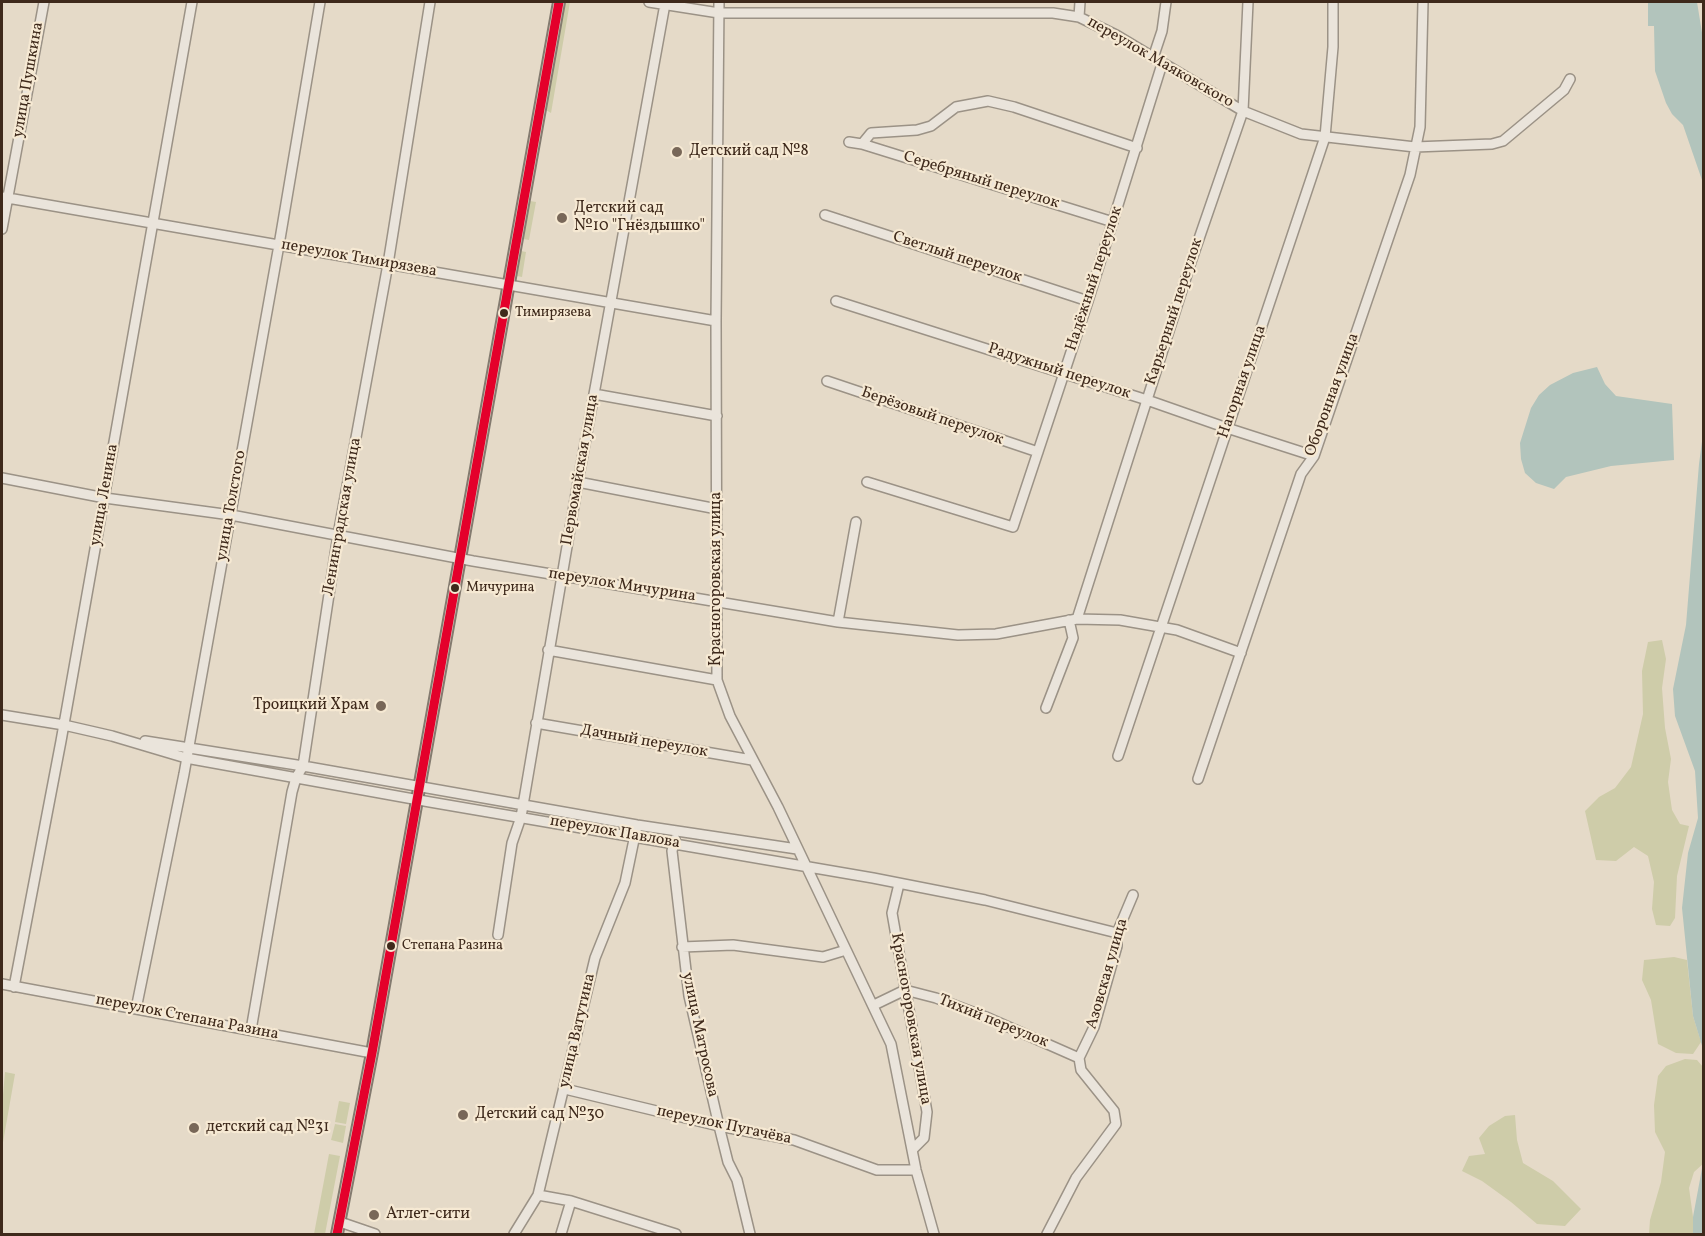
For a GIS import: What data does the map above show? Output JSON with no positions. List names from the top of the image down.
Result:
{
  "streets": {
    "street": [
      "переулок Маяковского",
      "улица Пушкина",
      "Серебряный переулок",
      "Светлый переулок",
      "переулок Тимирязева",
      "Надёжный переулок",
      "Карьерный переулок",
      "Радужный переулок",
      "Нагорная улица",
      "Оборонная улица",
      "Берёзовый переулок",
      "Первомайская улица",
      "улица Ленина",
      "улица Толстого",
      "Ленинградская улица",
      "Красногоровская улица",
      "переулок Мичурина",
      "Дачный переулок",
      "переулок Павлова",
      "Азовская улица",
      "переулок Степана Разина",
      "Тихий переулок",
      "улица Ватутина",
      "улица Матросова",
      "переулок Пугачёва"
    ]
  },
  "crossings": [
    ["переулок Маяковского", "Надёжный переулок"],
    ["переулок Маяковского", "Карьерный переулок"],
    ["переулок Маяковского", "Нагорная улица"],
    ["переулок Маяковского", "Оборонная улица"],
    ["переулок Маяковского", "Первомайская улица"],
    ["переулок Маяковского", "Красногоровская улица"],
    ["улица Пушкина", "переулок Тимирязева"],
    ["Серебряный переулок", "Надёжный переулок"],
    ["Светлый переулок", "Надёжный переулок"],
    ["переулок Тимирязева", "Первомайская улица"],
    ["переулок Тимирязева", "улица Ленина"],
    ["переулок Тимирязева", "улица Толстого"],
    ["переулок Тимирязева", "Ленинградская улица"],
    ["переулок Тимирязева", "Красногоровская улица"],
    ["Надёжный переулок", "Радужный переулок"],
    ["Надёжный переулок", "Берёзовый переулок"],
    ["Карьерный переулок", "Радужный переулок"],
    ["Карьерный переулок", "переулок Мичурина"],
    ["Радужный переулок", "Нагорная улица"],
    ["Радужный переулок", "Оборонная улица"],
    ["Нагорная улица", "переулок Мичурина"],
    ["Оборонная улица", "переулок Мичурина"],
    ["Первомайская улица", "переулок Мичурина"],
    ["Первомайская улица", "Дачный переулок"],
    ["Первомайская улица", "переулок Павлова"],
    ["улица Ленина", "переулок Мичурина"],
    ["улица Ленина", "переулок Павлова"],
    ["улица Ленина", "переулок Степана Разина"],
    ["улица Толстого", "переулок Мичурина"],
    ["улица Толстого", "переулок Павлова"],
    ["улица Толстого", "переулок Степана Разина"],
    ["Ленинградская улица", "переулок Мичурина"],
    ["Ленинградская улица", "переулок Павлова"],
    ["Ленинградская улица", "переулок Степана Разина"],
    ["Красногоровская улица", "переулок Мичурина"],
    ["Красногоровская улица", "Дачный переулок"],
    ["Красногоровская улица", "переулок Павлова"],
    ["Красногоровская улица", "Тихий переулок"],
    ["Красногоровская улица", "переулок Пугачёва"],
    ["переулок Павлова", "Азовская улица"],
    ["переулок Павлова", "улица Ватутина"],
    ["переулок Павлова", "улица Матросова"],
    ["Азовская улица", "Тихий переулок"],
    ["улица Ватутина", "переулок Пугачёва"],
    ["улица Матросова", "переулок Пугачёва"]
  ],
  "places": [
    "Детский сад №8",
    "Детский сад №10 \"Гнёздышко\"",
    "Тимирязева",
    "Мичурина",
    "Троицкий Храм",
    "Степана Разина",
    "Детский сад №30",
    "детский сад №31",
    "Атлет-сити"
  ]
}
